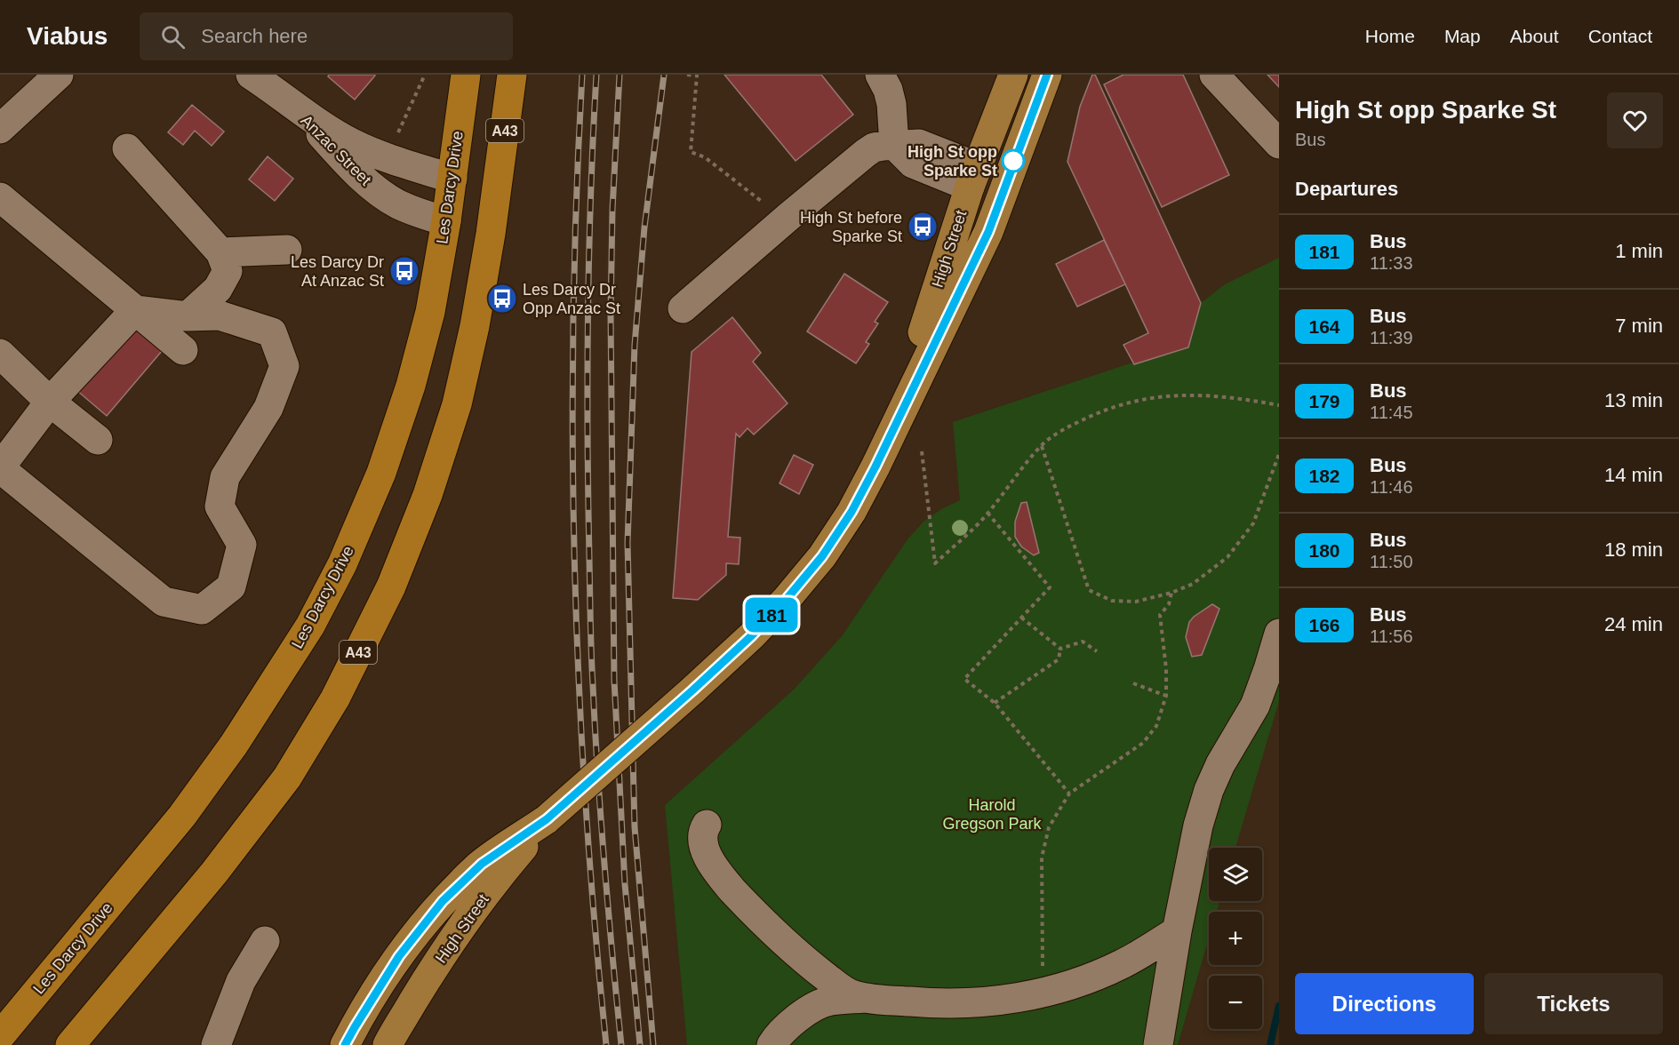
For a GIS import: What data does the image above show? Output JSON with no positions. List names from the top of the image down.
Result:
{
  "streets": {
    "highway": ["A43", "Les Darcy Drive"],
    "main road": ["High Street"],
    "street": ["Anzac Street"]
  },
  "crossings": [
    ["Anzac Street", "Les Darcy Drive"]
  ],
  "parks": ["Harold Gregson Park"],
  "places": {
    "other": ["High St opp Sparke St"],
    "bus stop": ["High St before Sparke St", "Les Darcy Dr At Anzac St", "Les Darcy Dr Opp Anzac St"]
  },
  "lines": ["bus line 181"],
  "page": {
    "header": "Viabus",
    "search": "Search here",
    "nav": [
      "Home",
      "Map",
      "About",
      "Contact"
    ],
    "on_map": "181",
    "heading": [
      ["High St opp Sparke St", "Bus"],
      "Departures"
    ],
    "list": [
      {
        "mark": "181",
        "name": "Bus",
        "note": "11:33",
        "value": "1 min"
      },
      {
        "mark": "164",
        "name": "Bus",
        "note": "11:39",
        "value": "7 min"
      },
      {
        "mark": "179",
        "name": "Bus",
        "note": "11:45",
        "value": "13 min"
      },
      {
        "mark": "182",
        "name": "Bus",
        "note": "11:46",
        "value": "14 min"
      },
      {
        "mark": "180",
        "name": "Bus",
        "note": "11:50",
        "value": "18 min"
      },
      {
        "mark": "166",
        "name": "Bus",
        "note": "11:56",
        "value": "24 min"
      }
    ],
    "map_buttons": ["+", "−"],
    "buttons": ["Directions", "Tickets"]
  }
}
